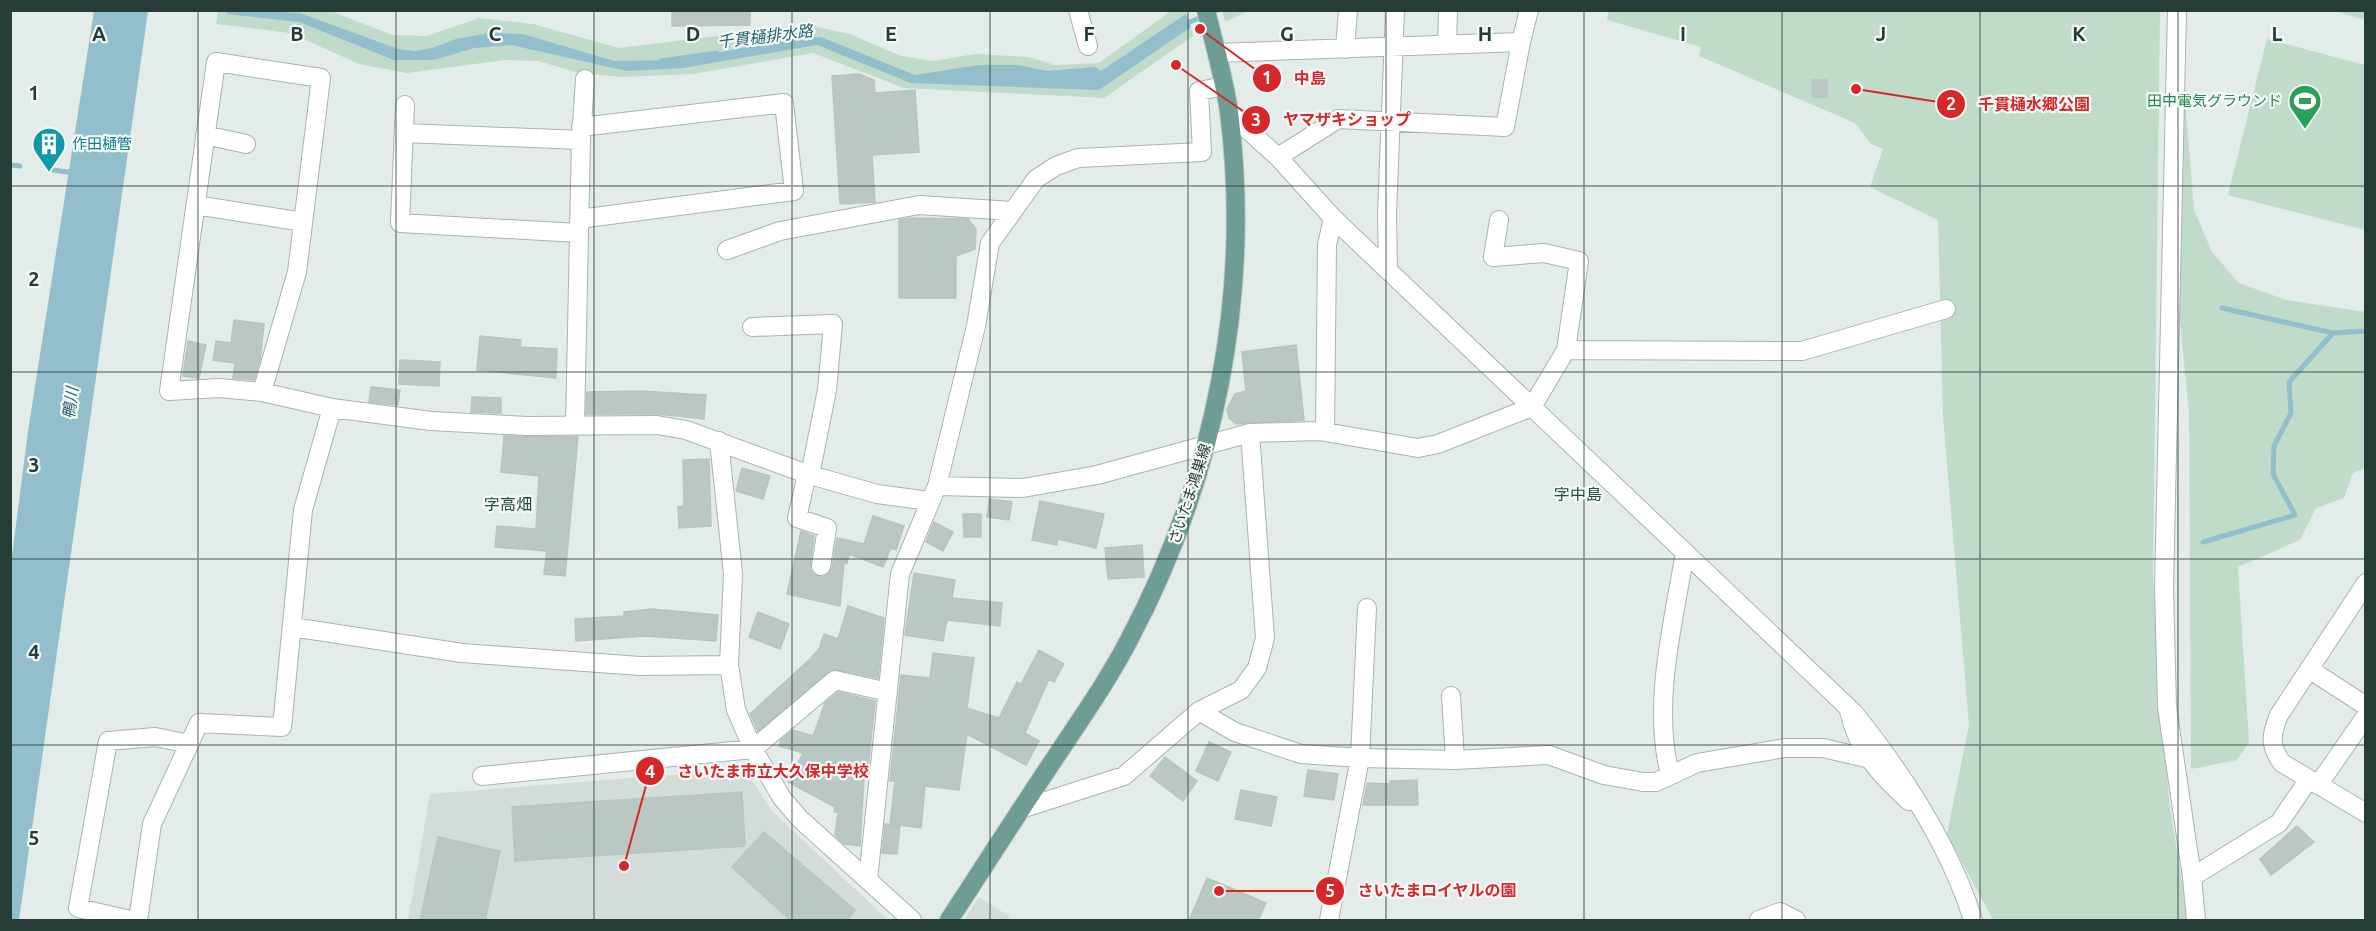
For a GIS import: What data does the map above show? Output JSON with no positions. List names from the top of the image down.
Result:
{
  "streets": {
    "main road": ["さいたま鴻巣線"]
  },
  "districts": ["字中島", "字高畑"],
  "water": ["千貫樋排水路", "鴨川"],
  "places": {
    "other": [
      "中島",
      "ヤマザキショップ",
      "千貫樋水郷公園",
      "さいたま市立大久保中学校",
      "さいたまロイヤルの園"
    ],
    "sports": ["田中電気グラウンド"],
    "building": ["作田樋管"]
  },
  "grid": {
    "columns": [
      "A",
      "B",
      "C",
      "D",
      "E",
      "F",
      "G",
      "H",
      "I",
      "J",
      "K",
      "L"
    ],
    "rows": [
      "1",
      "2",
      "3",
      "4",
      "5"
    ]
  }
}
